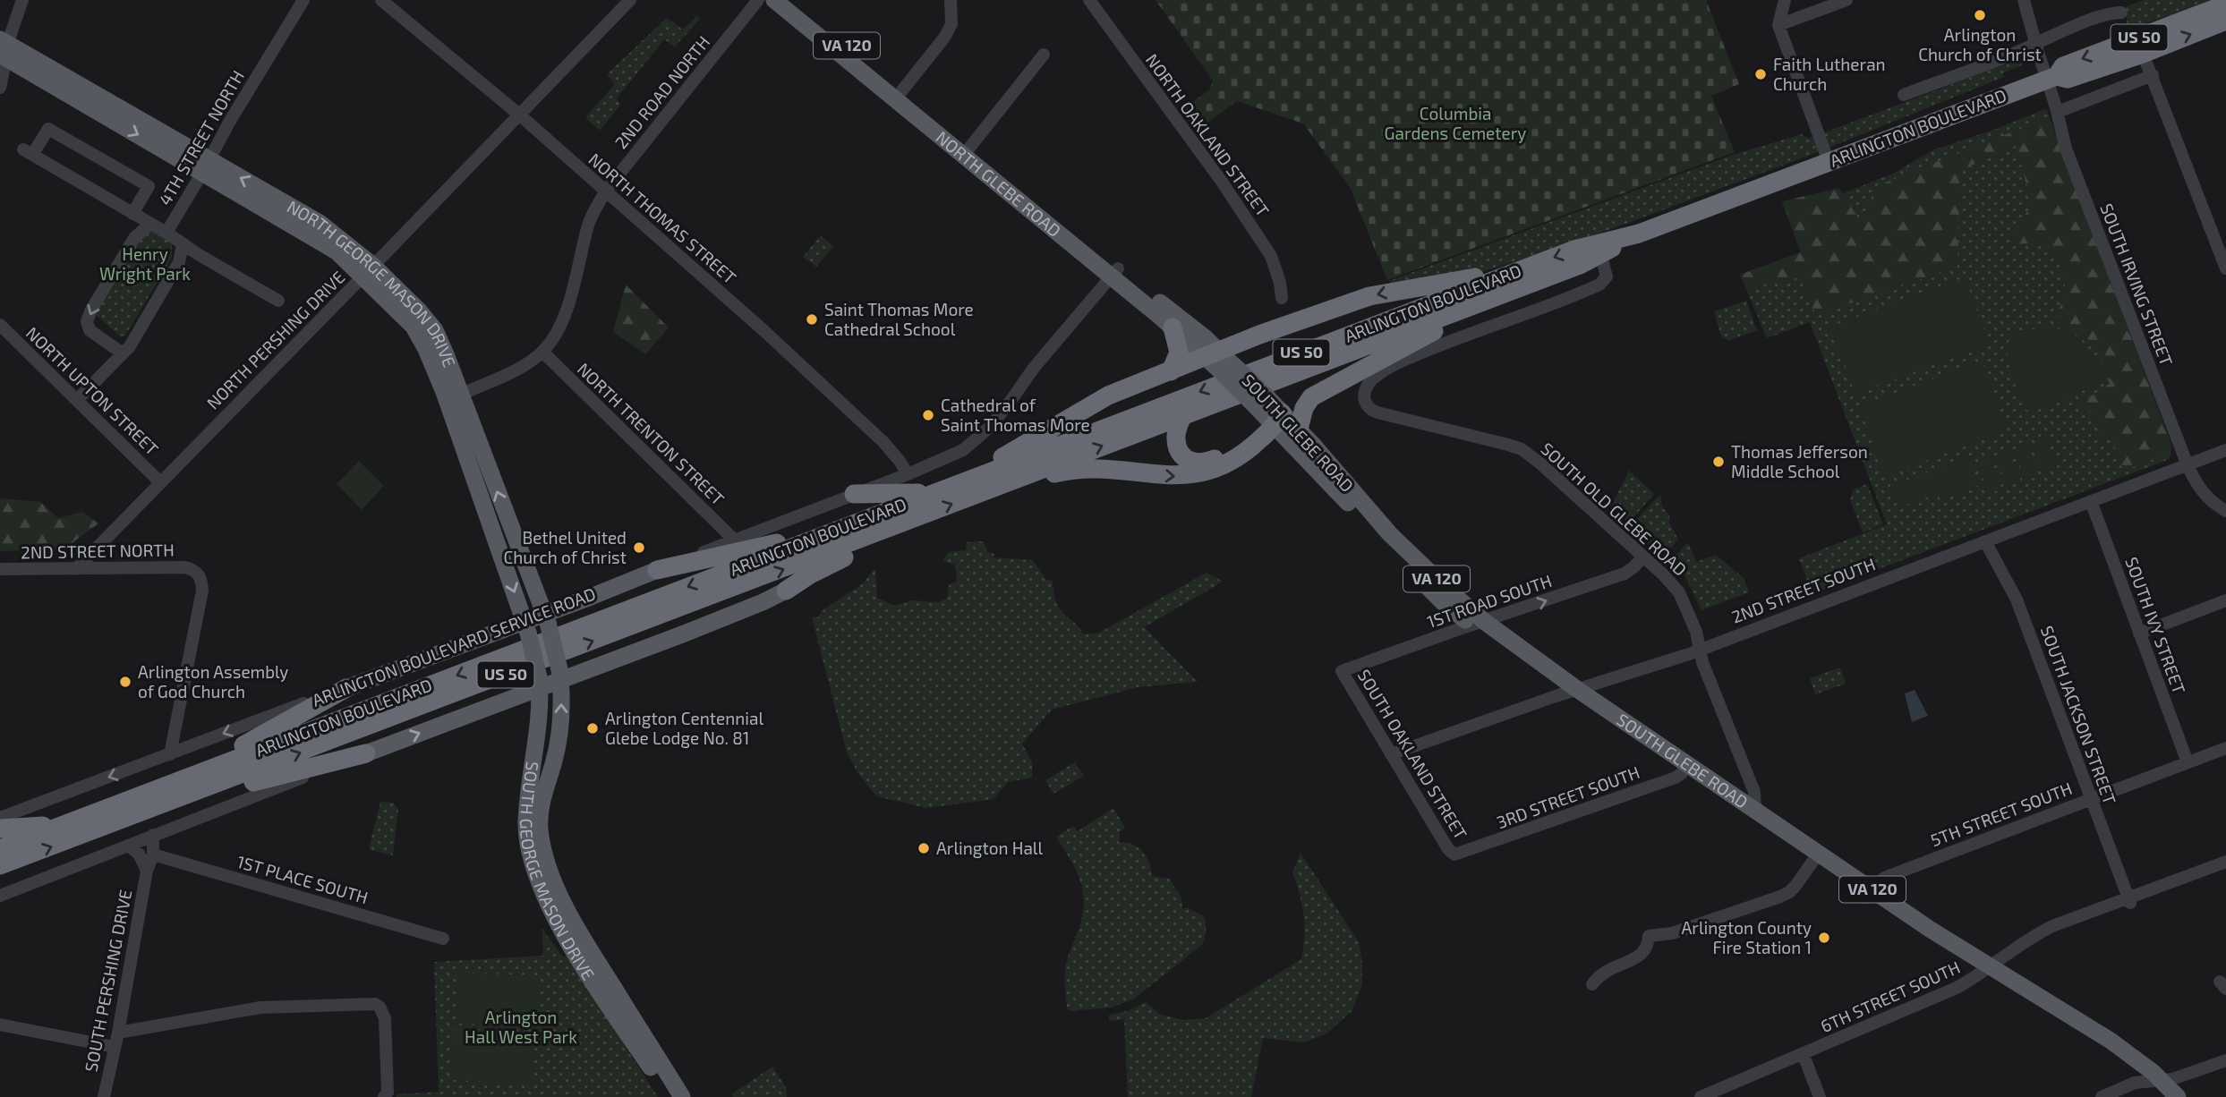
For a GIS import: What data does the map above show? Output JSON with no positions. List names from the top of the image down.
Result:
{
  "streets": {
    "highway": ["US 50", "ARLINGTON BOULEVARD"],
    "main road": [
      "VA 120",
      "NORTH GLEBE ROAD",
      "NORTH GEORGE MASON DRIVE",
      "SOUTH GLEBE ROAD",
      "ARLINGTON BOULEVARD SERVICE ROAD",
      "SOUTH GEORGE MASON DRIVE"
    ],
    "street": [
      "2ND ROAD NORTH",
      "NORTH OAKLAND STREET",
      "4TH STREET NORTH",
      "NORTH THOMAS STREET",
      "SOUTH IRVING STREET",
      "NORTH PERSHING DRIVE",
      "NORTH UPTON STREET",
      "NORTH TRENTON STREET",
      "SOUTH OLD GLEBE ROAD",
      "2ND STREET NORTH",
      "2ND STREET SOUTH",
      "1ST ROAD SOUTH",
      "SOUTH IVY STREET",
      "SOUTH JACKSON STREET",
      "SOUTH OAKLAND STREET",
      "3RD STREET SOUTH",
      "5TH STREET SOUTH",
      "1ST PLACE SOUTH",
      "SOUTH PERSHING DRIVE",
      "6TH STREET SOUTH"
    ]
  },
  "crossings": [
    ["2ND ROAD NORTH", "NORTH THOMAS STREET"],
    ["2ND ROAD NORTH", "NORTH GEORGE MASON DRIVE"],
    ["2ND ROAD NORTH", "NORTH TRENTON STREET"],
    ["ARLINGTON BOULEVARD", "SOUTH IRVING STREET"],
    ["ARLINGTON BOULEVARD", "SOUTH OLD GLEBE ROAD"],
    ["4TH STREET NORTH", "NORTH GEORGE MASON DRIVE"],
    ["NORTH GLEBE ROAD", "SOUTH GLEBE ROAD"],
    ["NORTH GLEBE ROAD", "ARLINGTON BOULEVARD SERVICE ROAD"],
    ["NORTH THOMAS STREET", "NORTH PERSHING DRIVE"],
    ["NORTH THOMAS STREET", "ARLINGTON BOULEVARD SERVICE ROAD"],
    ["SOUTH IRVING STREET", "2ND STREET SOUTH"],
    ["NORTH GEORGE MASON DRIVE", "NORTH PERSHING DRIVE"],
    ["NORTH GEORGE MASON DRIVE", "ARLINGTON BOULEVARD SERVICE ROAD"],
    ["NORTH GEORGE MASON DRIVE", "SOUTH GEORGE MASON DRIVE"],
    ["NORTH PERSHING DRIVE", "NORTH UPTON STREET"],
    ["NORTH PERSHING DRIVE", "2ND STREET NORTH"],
    ["SOUTH GLEBE ROAD", "SOUTH OLD GLEBE ROAD"],
    ["SOUTH GLEBE ROAD", "2ND STREET SOUTH"],
    ["SOUTH GLEBE ROAD", "1ST ROAD SOUTH"],
    ["SOUTH GLEBE ROAD", "3RD STREET SOUTH"],
    ["SOUTH GLEBE ROAD", "5TH STREET SOUTH"],
    ["SOUTH GLEBE ROAD", "6TH STREET SOUTH"],
    ["NORTH TRENTON STREET", "ARLINGTON BOULEVARD SERVICE ROAD"],
    ["SOUTH OLD GLEBE ROAD", "2ND STREET SOUTH"],
    ["SOUTH OLD GLEBE ROAD", "1ST ROAD SOUTH"],
    ["2ND STREET NORTH", "ARLINGTON BOULEVARD SERVICE ROAD"],
    ["2ND STREET SOUTH", "SOUTH IVY STREET"],
    ["2ND STREET SOUTH", "SOUTH JACKSON STREET"],
    ["2ND STREET SOUTH", "SOUTH OAKLAND STREET"],
    ["1ST ROAD SOUTH", "SOUTH OAKLAND STREET"],
    ["SOUTH IVY STREET", "5TH STREET SOUTH"],
    ["ARLINGTON BOULEVARD SERVICE ROAD", "SOUTH GEORGE MASON DRIVE"],
    ["SOUTH JACKSON STREET", "5TH STREET SOUTH"],
    ["SOUTH JACKSON STREET", "6TH STREET SOUTH"],
    ["SOUTH OAKLAND STREET", "3RD STREET SOUTH"],
    ["1ST PLACE SOUTH", "SOUTH PERSHING DRIVE"]
  ],
  "one_way": ["1ST ROAD SOUTH"],
  "parks": ["Columbia Gardens Cemetery", "Henry Wright Park", "Arlington Hall West Park"],
  "places": [
    "Arlington Church of Christ",
    "Faith Lutheran Church",
    "Saint Thomas More Cathedral School",
    "Cathedral of Saint Thomas More",
    "Thomas Jefferson Middle School",
    "Bethel United Church of Christ",
    "Arlington Assembly of God Church",
    "Arlington Centennial Glebe Lodge No. 81",
    "Arlington Hall",
    "Arlington County Fire Station 1"
  ]
}
